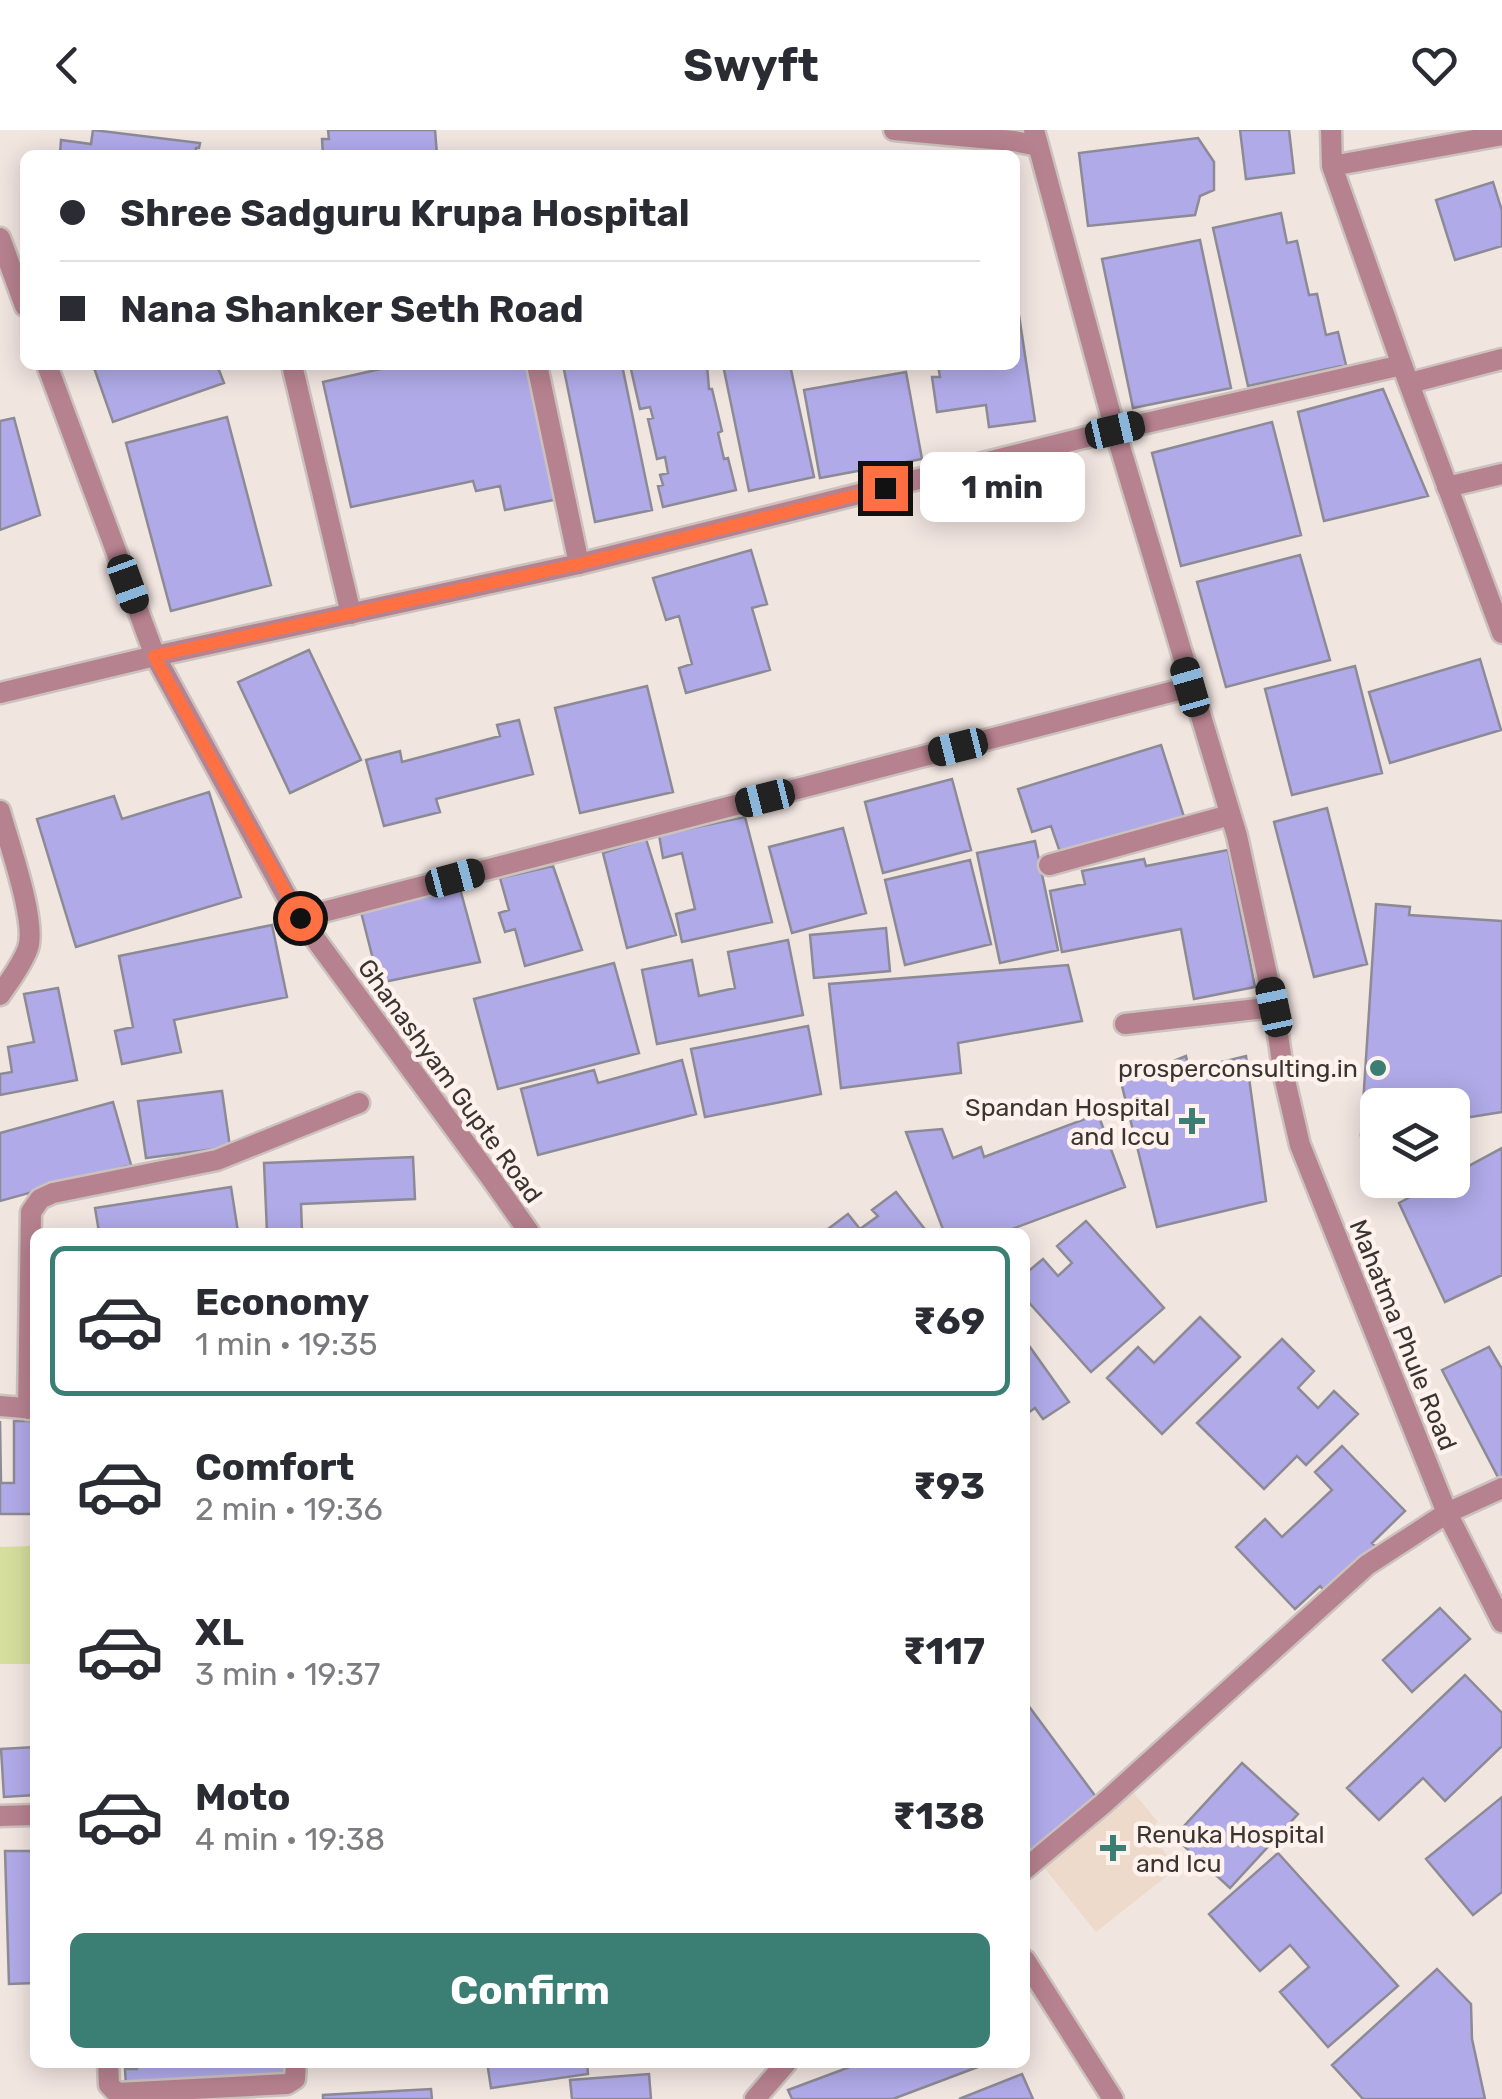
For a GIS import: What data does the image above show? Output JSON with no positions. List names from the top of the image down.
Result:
{
  "streets": {
    "street": ["Ghanashyam Gupte Road", "Mahatma Phule Road"]
  },
  "places": {
    "other": ["prosperconsulting.in"],
    "health": ["Spandan Hospital and Iccu", "Renuka Hospital and Icu"]
  },
  "page": {
    "header": "Swyft",
    "banner": ["Shree Sadguru Krupa Hospital", "Nana Shanker Seth Road"],
    "bubble": "1 min",
    "list": [
      {
        "name": "Economy",
        "note": "1 min · 19:35",
        "value": "₹69"
      },
      {
        "name": "Comfort",
        "note": "2 min · 19:36",
        "value": "₹93"
      },
      {
        "name": "XL",
        "note": "3 min · 19:37",
        "value": "₹117"
      },
      {
        "name": "Moto",
        "note": "4 min · 19:38",
        "value": "₹138"
      }
    ],
    "buttons": "Confirm"
  }
}
